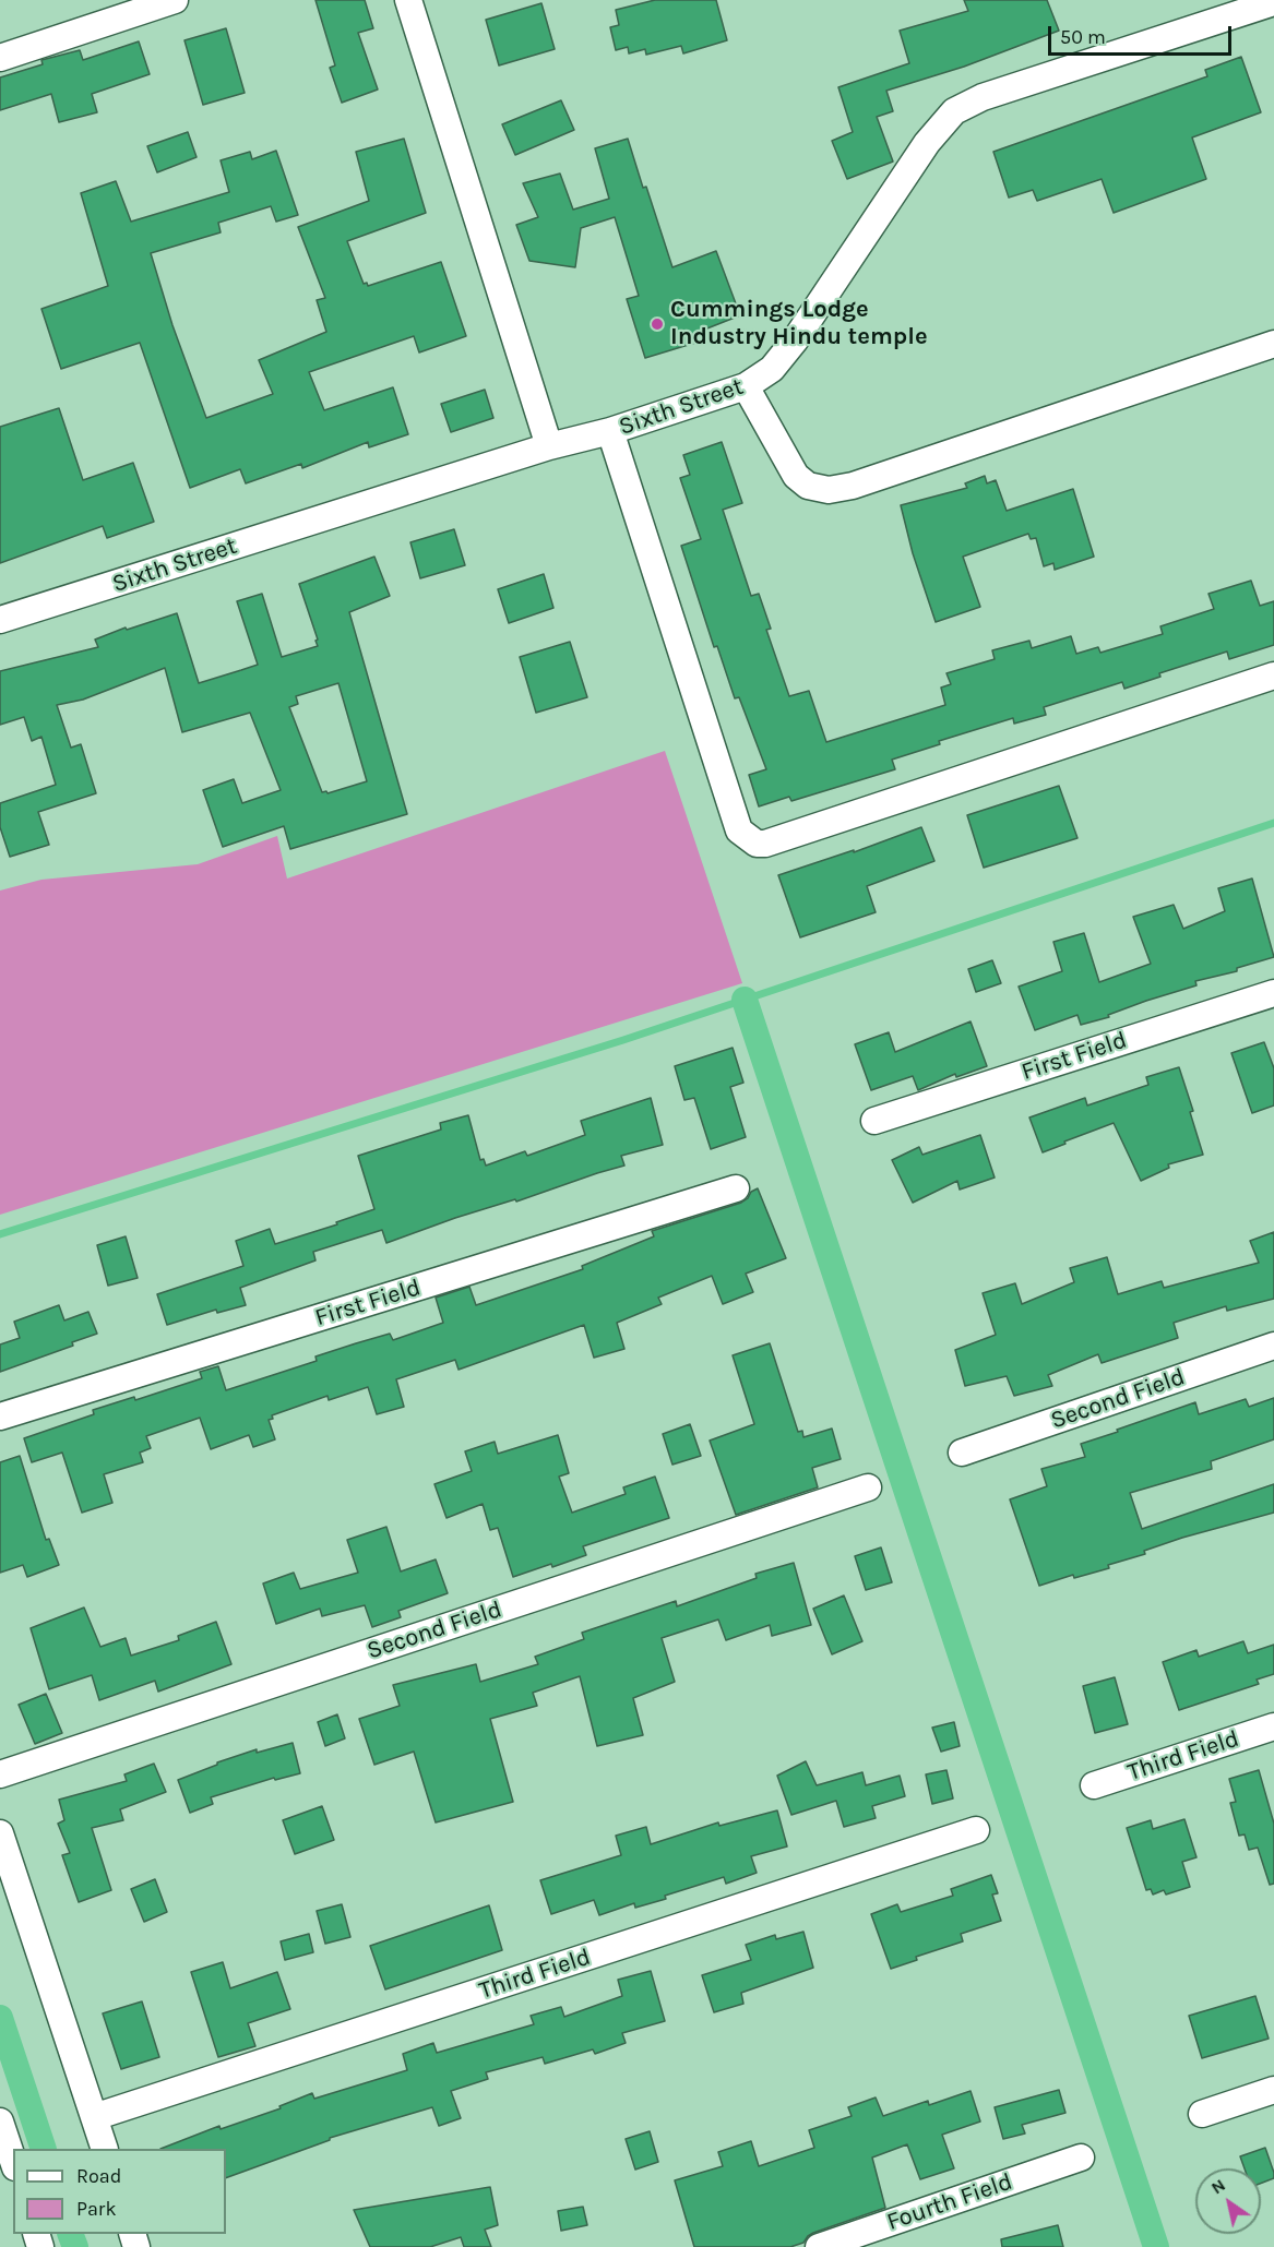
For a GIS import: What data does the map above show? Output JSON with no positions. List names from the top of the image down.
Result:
{
  "streets": {
    "street": [
      "Sixth Street",
      "First Field",
      "Second Field",
      "Third Field",
      "Fourth Field"
    ]
  },
  "places": ["Cummings Lodge Industry Hindu temple"],
  "legend": ["Road", "Park"],
  "scale_bar": "50 m",
  "north": "top left"
}
